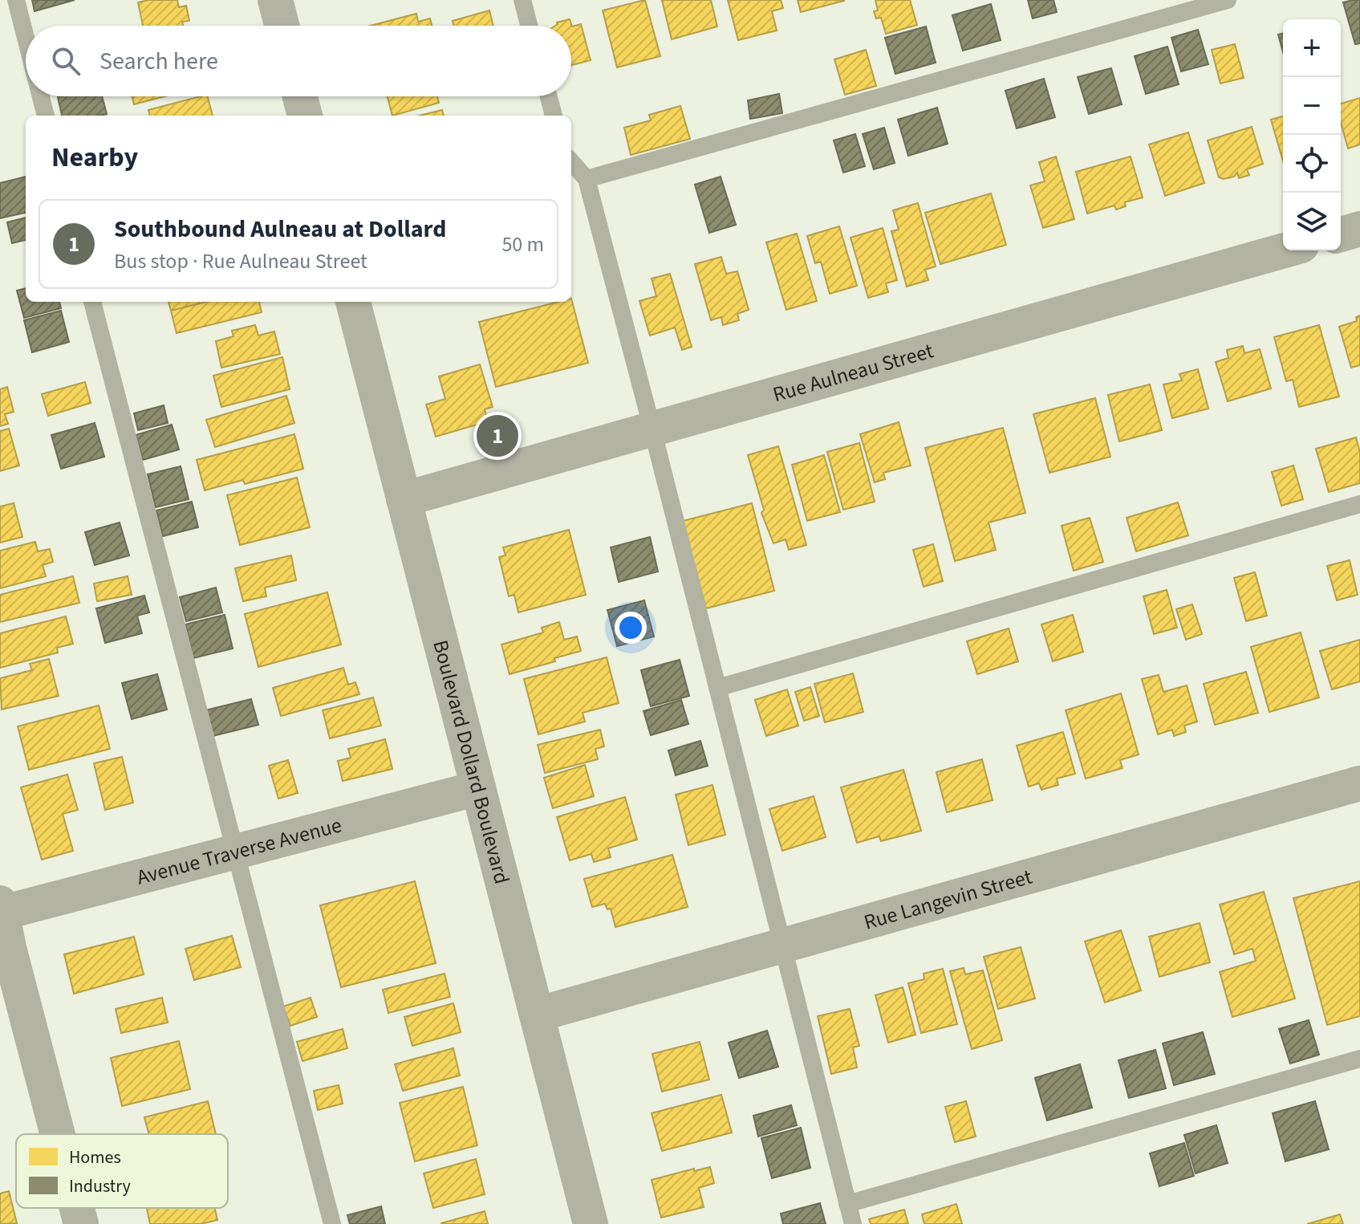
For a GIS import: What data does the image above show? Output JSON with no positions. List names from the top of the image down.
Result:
{
  "streets": {
    "street": [
      "Rue Aulneau Street",
      "Boulevard Dollard Boulevard",
      "Avenue Traverse Avenue",
      "Rue Langevin Street"
    ]
  },
  "crossings": [
    ["Rue Aulneau Street", "Boulevard Dollard Boulevard"],
    ["Boulevard Dollard Boulevard", "Avenue Traverse Avenue"],
    ["Boulevard Dollard Boulevard", "Rue Langevin Street"]
  ],
  "legend": ["Homes", "Industry"],
  "page": {
    "map_buttons": ["+", "−"],
    "search": "Search here",
    "heading": "Nearby",
    "list": [
      {
        "mark": "1",
        "name": "Southbound Aulneau at Dollard",
        "note": "Bus stop · Rue Aulneau Street",
        "value": "50 m"
      }
    ],
    "pins": "1"
  }
}
